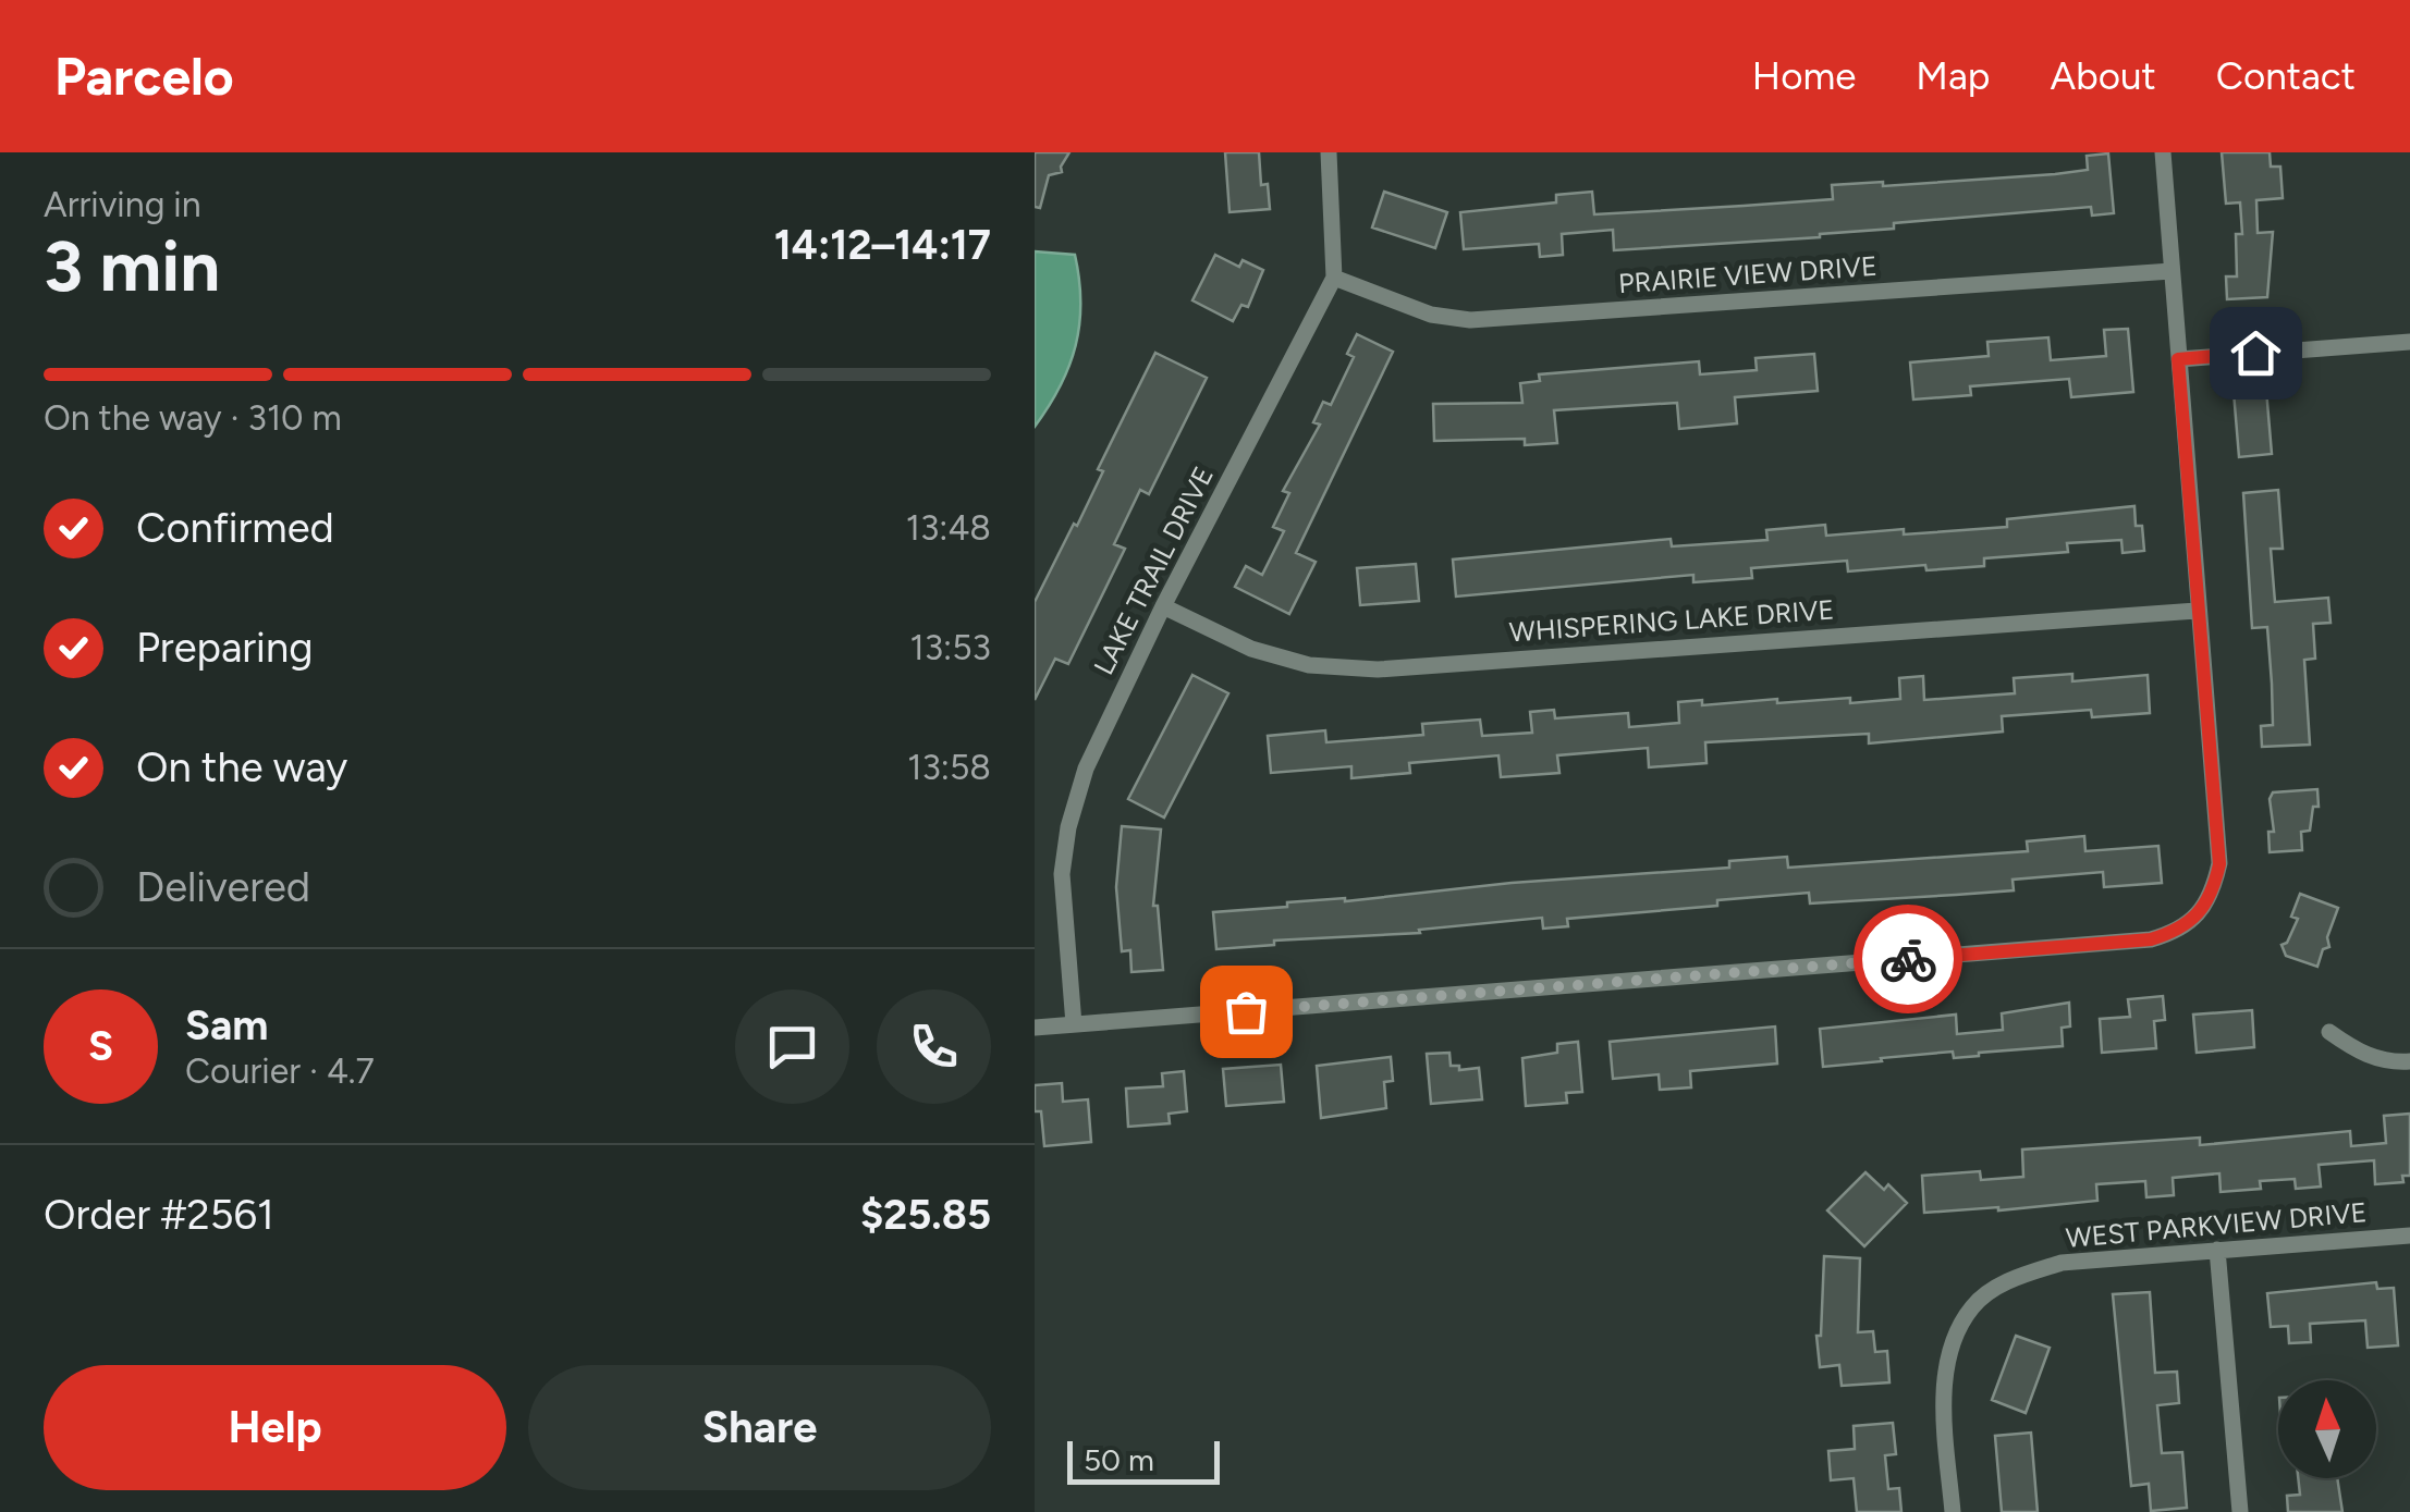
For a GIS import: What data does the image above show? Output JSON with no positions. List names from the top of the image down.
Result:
{
  "streets": {
    "street": [
      "PRAIRIE VIEW DRIVE",
      "LAKE TRAIL DRIVE",
      "WHISPERING LAKE DRIVE",
      "WEST PARKVIEW DRIVE"
    ]
  },
  "crossings": [
    ["PRAIRIE VIEW DRIVE", "LAKE TRAIL DRIVE"],
    ["LAKE TRAIL DRIVE", "WHISPERING LAKE DRIVE"]
  ],
  "scale_bar": "50 m",
  "north": "top",
  "page": {
    "header": "Parcelo",
    "nav": [
      "Home",
      "Map",
      "About",
      "Contact"
    ],
    "heading": ["3 min", "Arriving in", "14:12–14:17"],
    "panel": [
      "Sam",
      "Courier · 4.7",
      "Order #2561",
      "$25.85"
    ],
    "bar": "On the way · 310 m",
    "list": [
      ["Confirmed", "13:48"],
      ["Preparing", "13:53"],
      ["On the way", "13:58"],
      "Delivered"
    ],
    "round": "S",
    "buttons": ["Help", "Share"],
    "scale": "50 m"
  }
}
